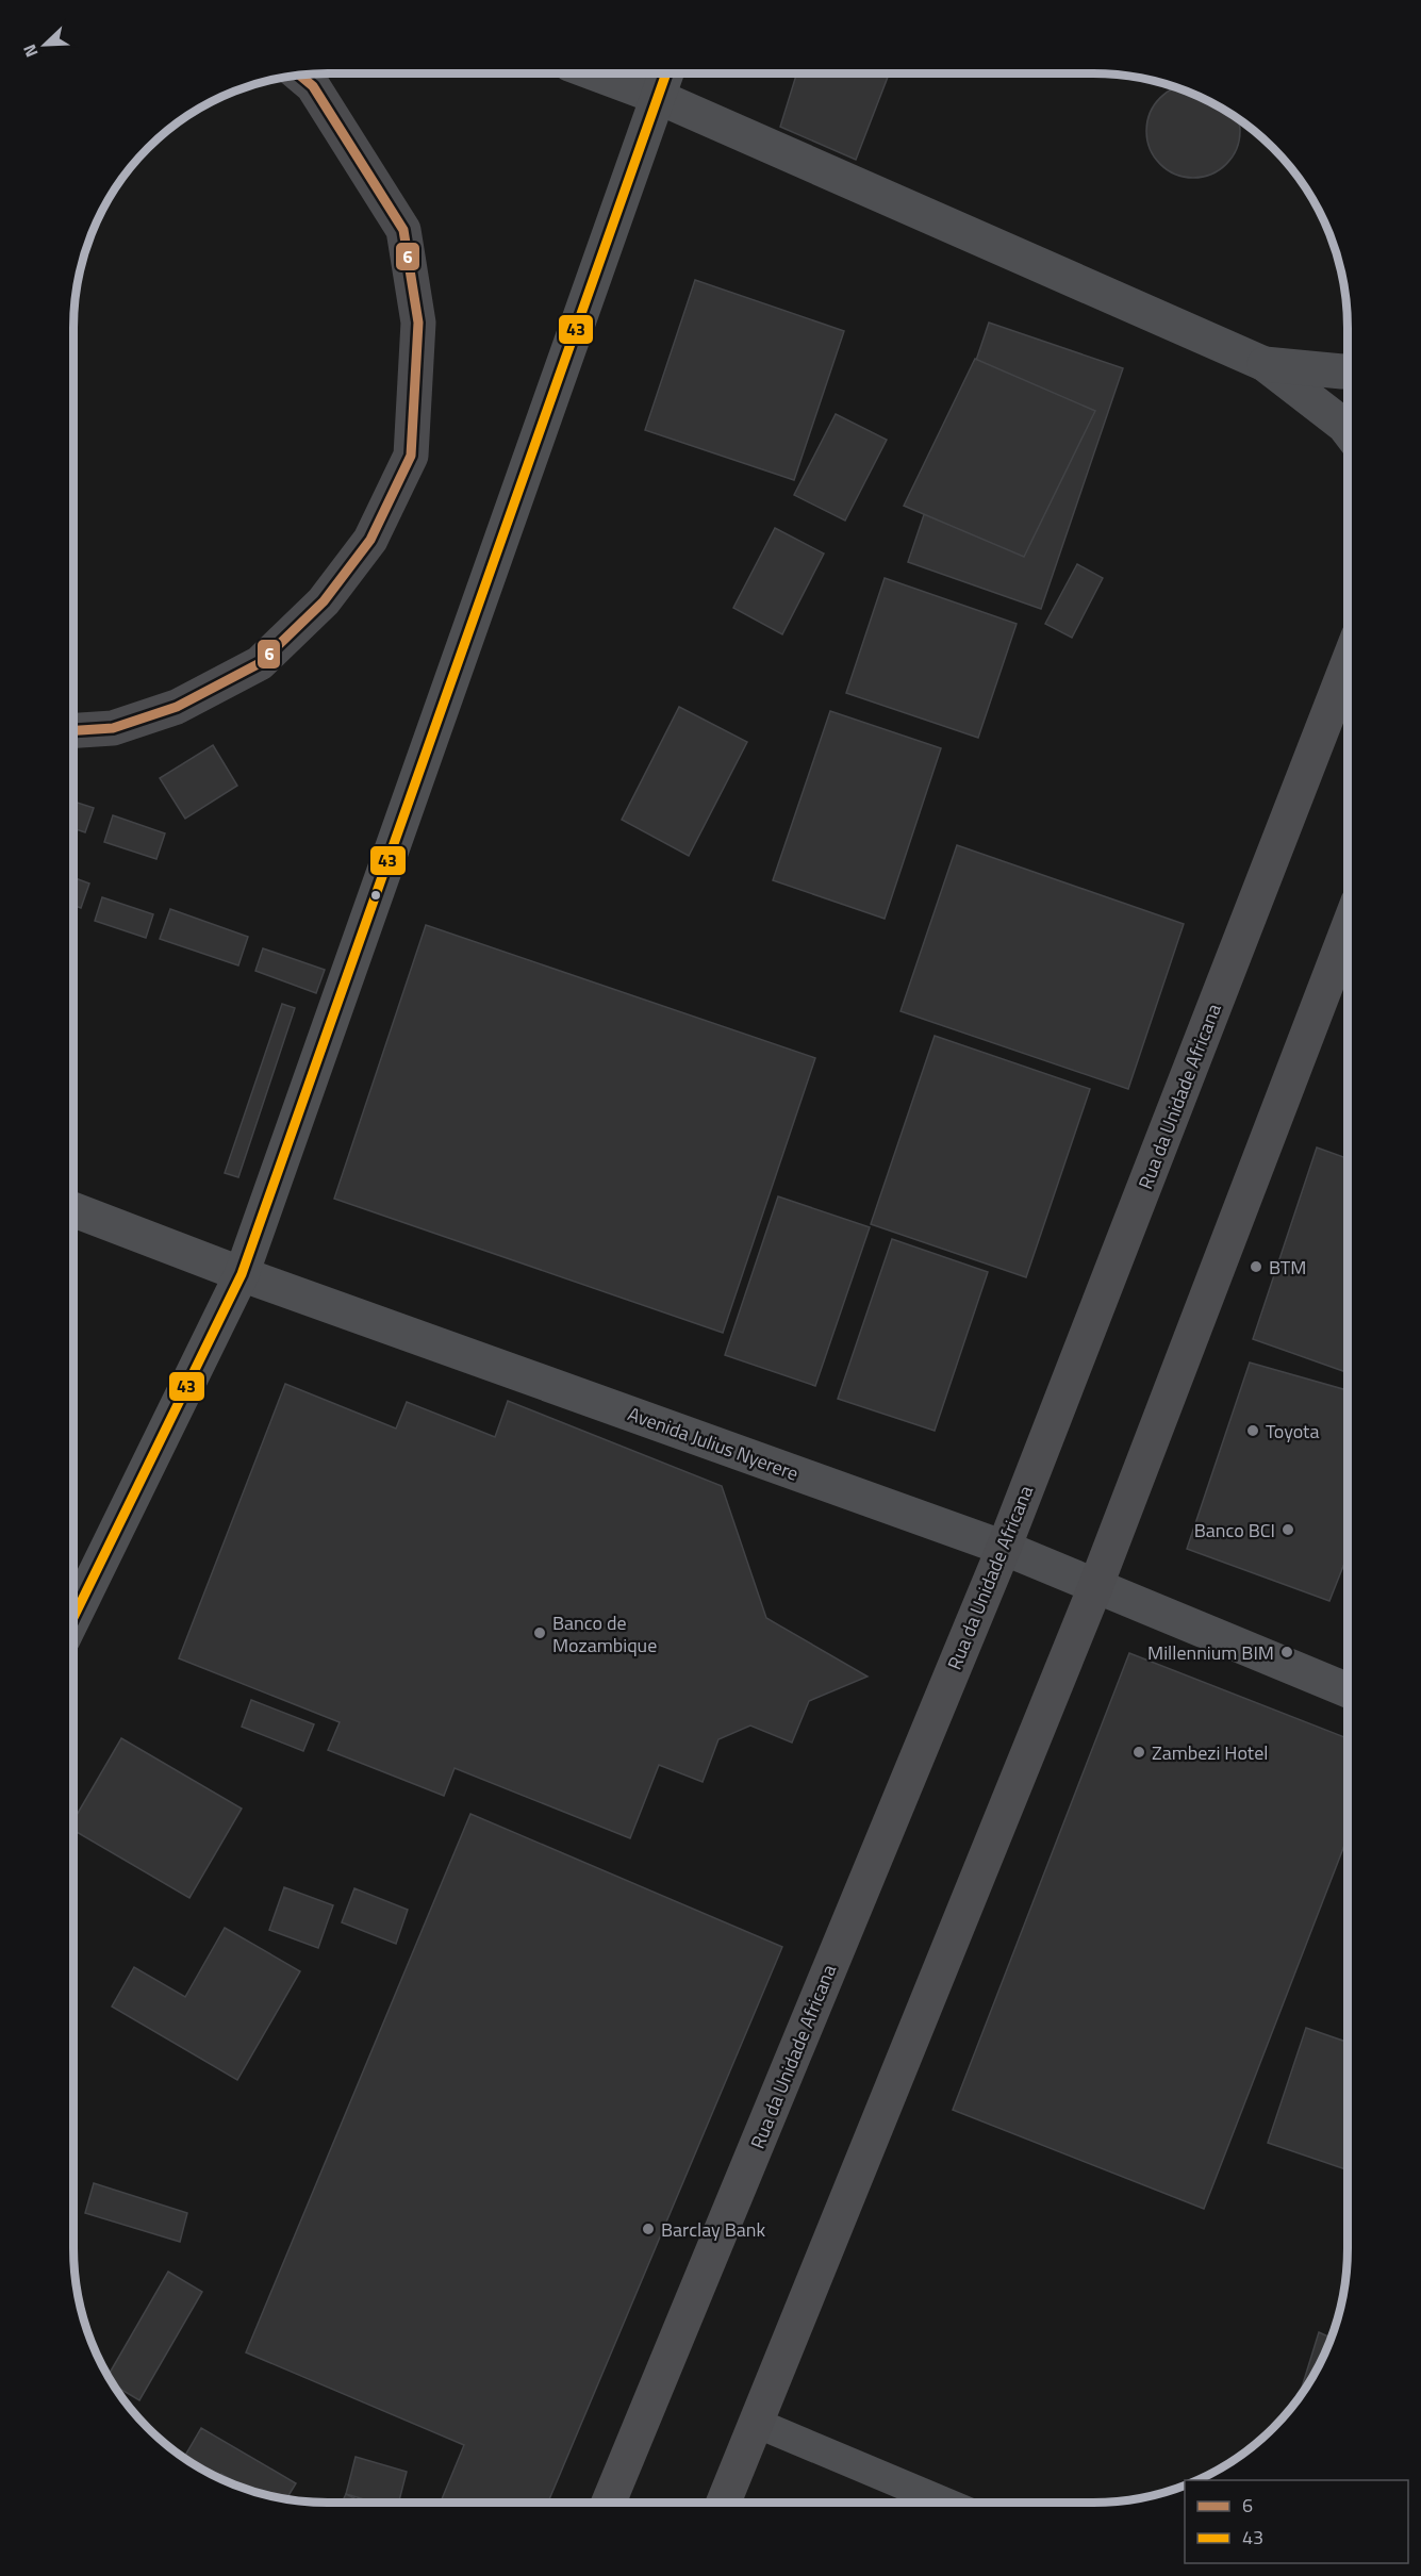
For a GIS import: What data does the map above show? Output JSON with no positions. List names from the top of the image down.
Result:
{
  "streets": {
    "street": ["Rua da Unidade Africana", "Avenida Julius Nyerere"]
  },
  "crossings": [
    ["Rua da Unidade Africana", "Avenida Julius Nyerere"]
  ],
  "places": [
    "BTM",
    "Toyota",
    "Banco BCI",
    "Banco de Mozambique",
    "Millennium BIM",
    "Zambezi Hotel",
    "Barclay Bank"
  ],
  "lines": ["transit line 43", "transit line 6"],
  "legend": ["6", "43"],
  "north": "bottom left"
}
